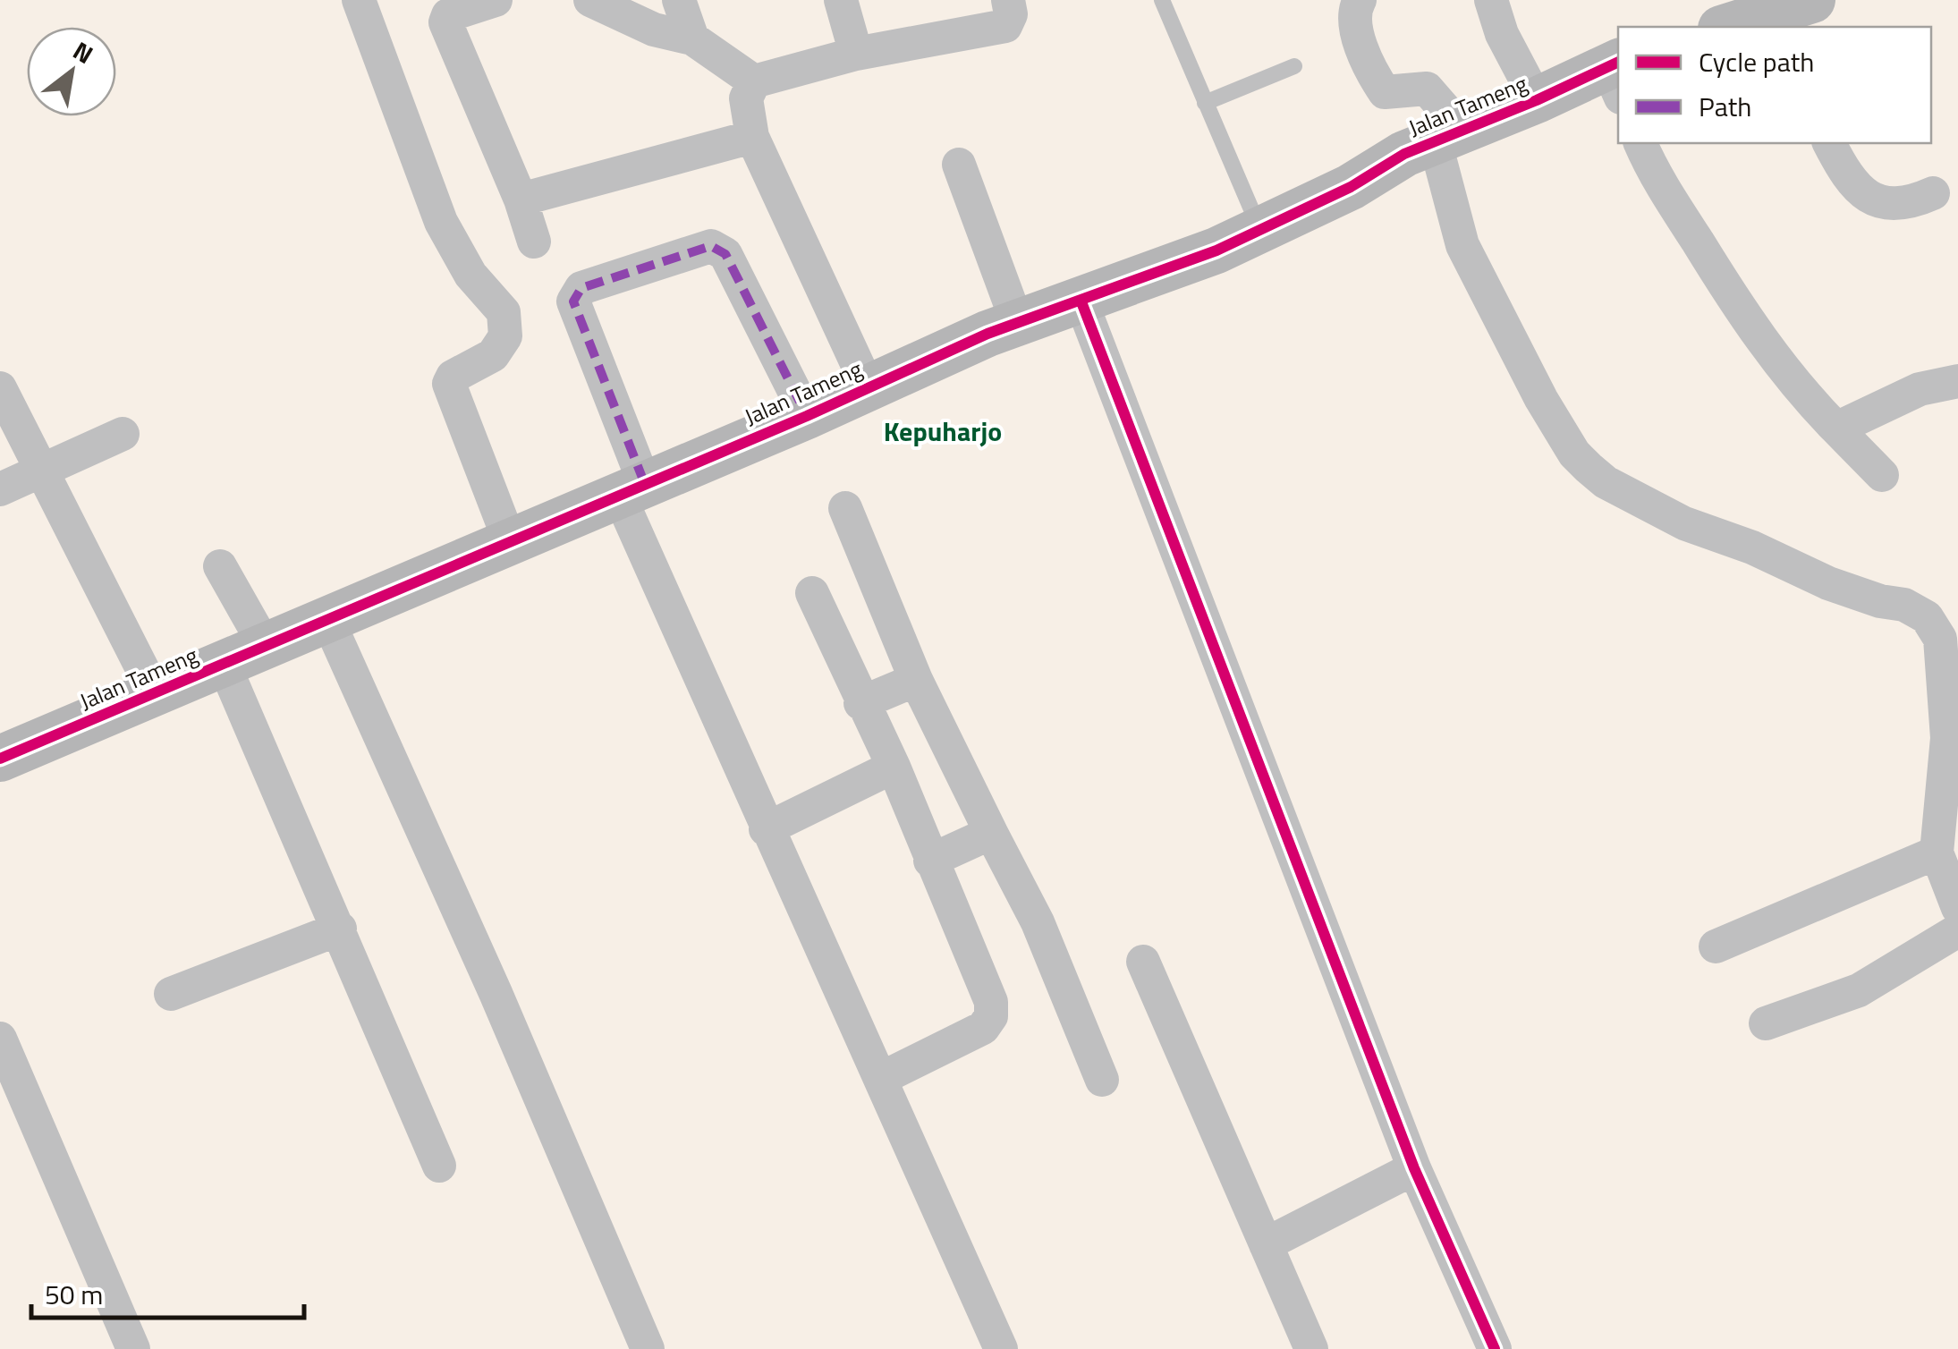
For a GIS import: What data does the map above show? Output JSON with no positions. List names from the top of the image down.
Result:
{
  "streets": {
    "street": ["Jalan Tameng"]
  },
  "districts": ["Kepuharjo"],
  "legend": ["Cycle path", "Path"],
  "scale_bar": "50 m",
  "north": "top right"
}
